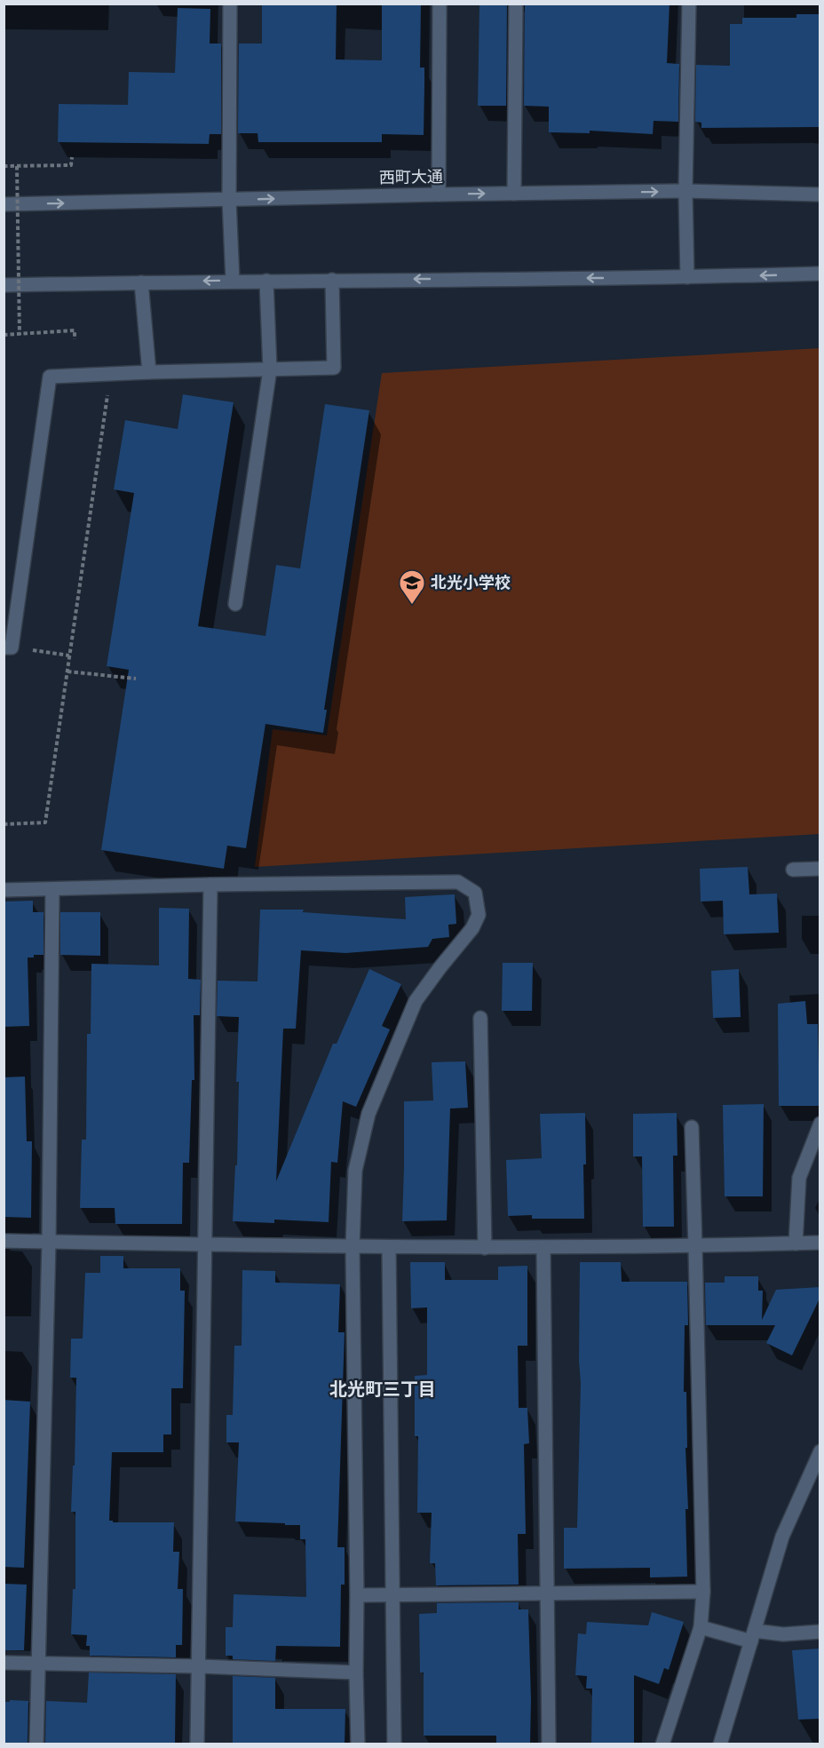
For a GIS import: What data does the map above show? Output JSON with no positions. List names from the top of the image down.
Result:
{
  "streets": {
    "street": ["西町大通"]
  },
  "districts": ["北光町三丁目"],
  "places": {
    "school or university": ["北光小学校"]
  }
}
